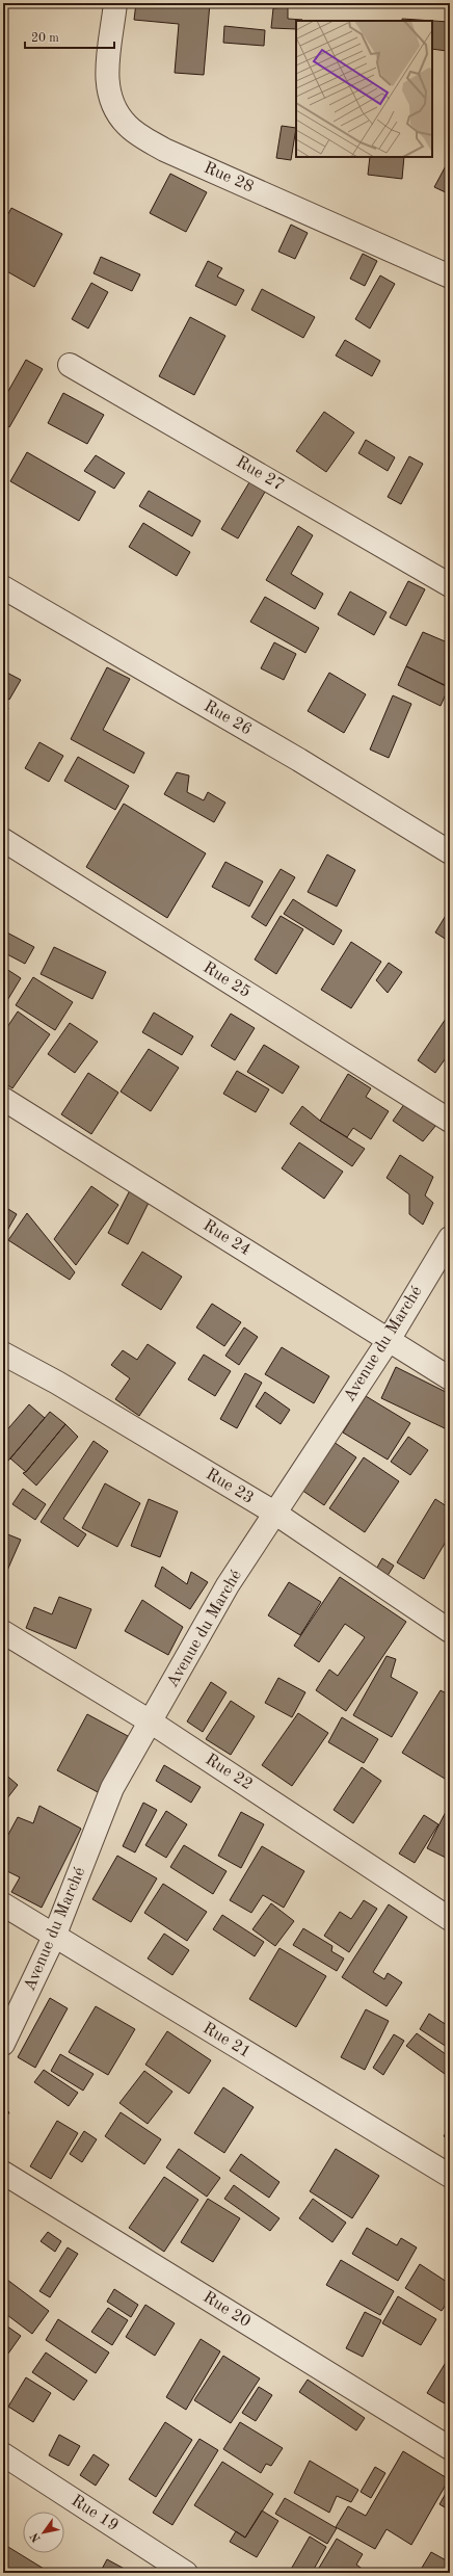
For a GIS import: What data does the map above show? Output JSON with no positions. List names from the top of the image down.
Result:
{
  "streets": {
    "street": [
      "Rue 28",
      "Rue 27",
      "Rue 26",
      "Rue 25",
      "Rue 24",
      "Avenue du Marché",
      "Rue 23",
      "Rue 22",
      "Rue 21",
      "Rue 20",
      "Rue 19"
    ]
  },
  "crossings": [
    ["Rue 24", "Avenue du Marché"],
    ["Avenue du Marché", "Rue 23"],
    ["Avenue du Marché", "Rue 22"],
    ["Avenue du Marché", "Rue 21"]
  ],
  "scale_bar": "20 m",
  "north": "bottom left"
}
